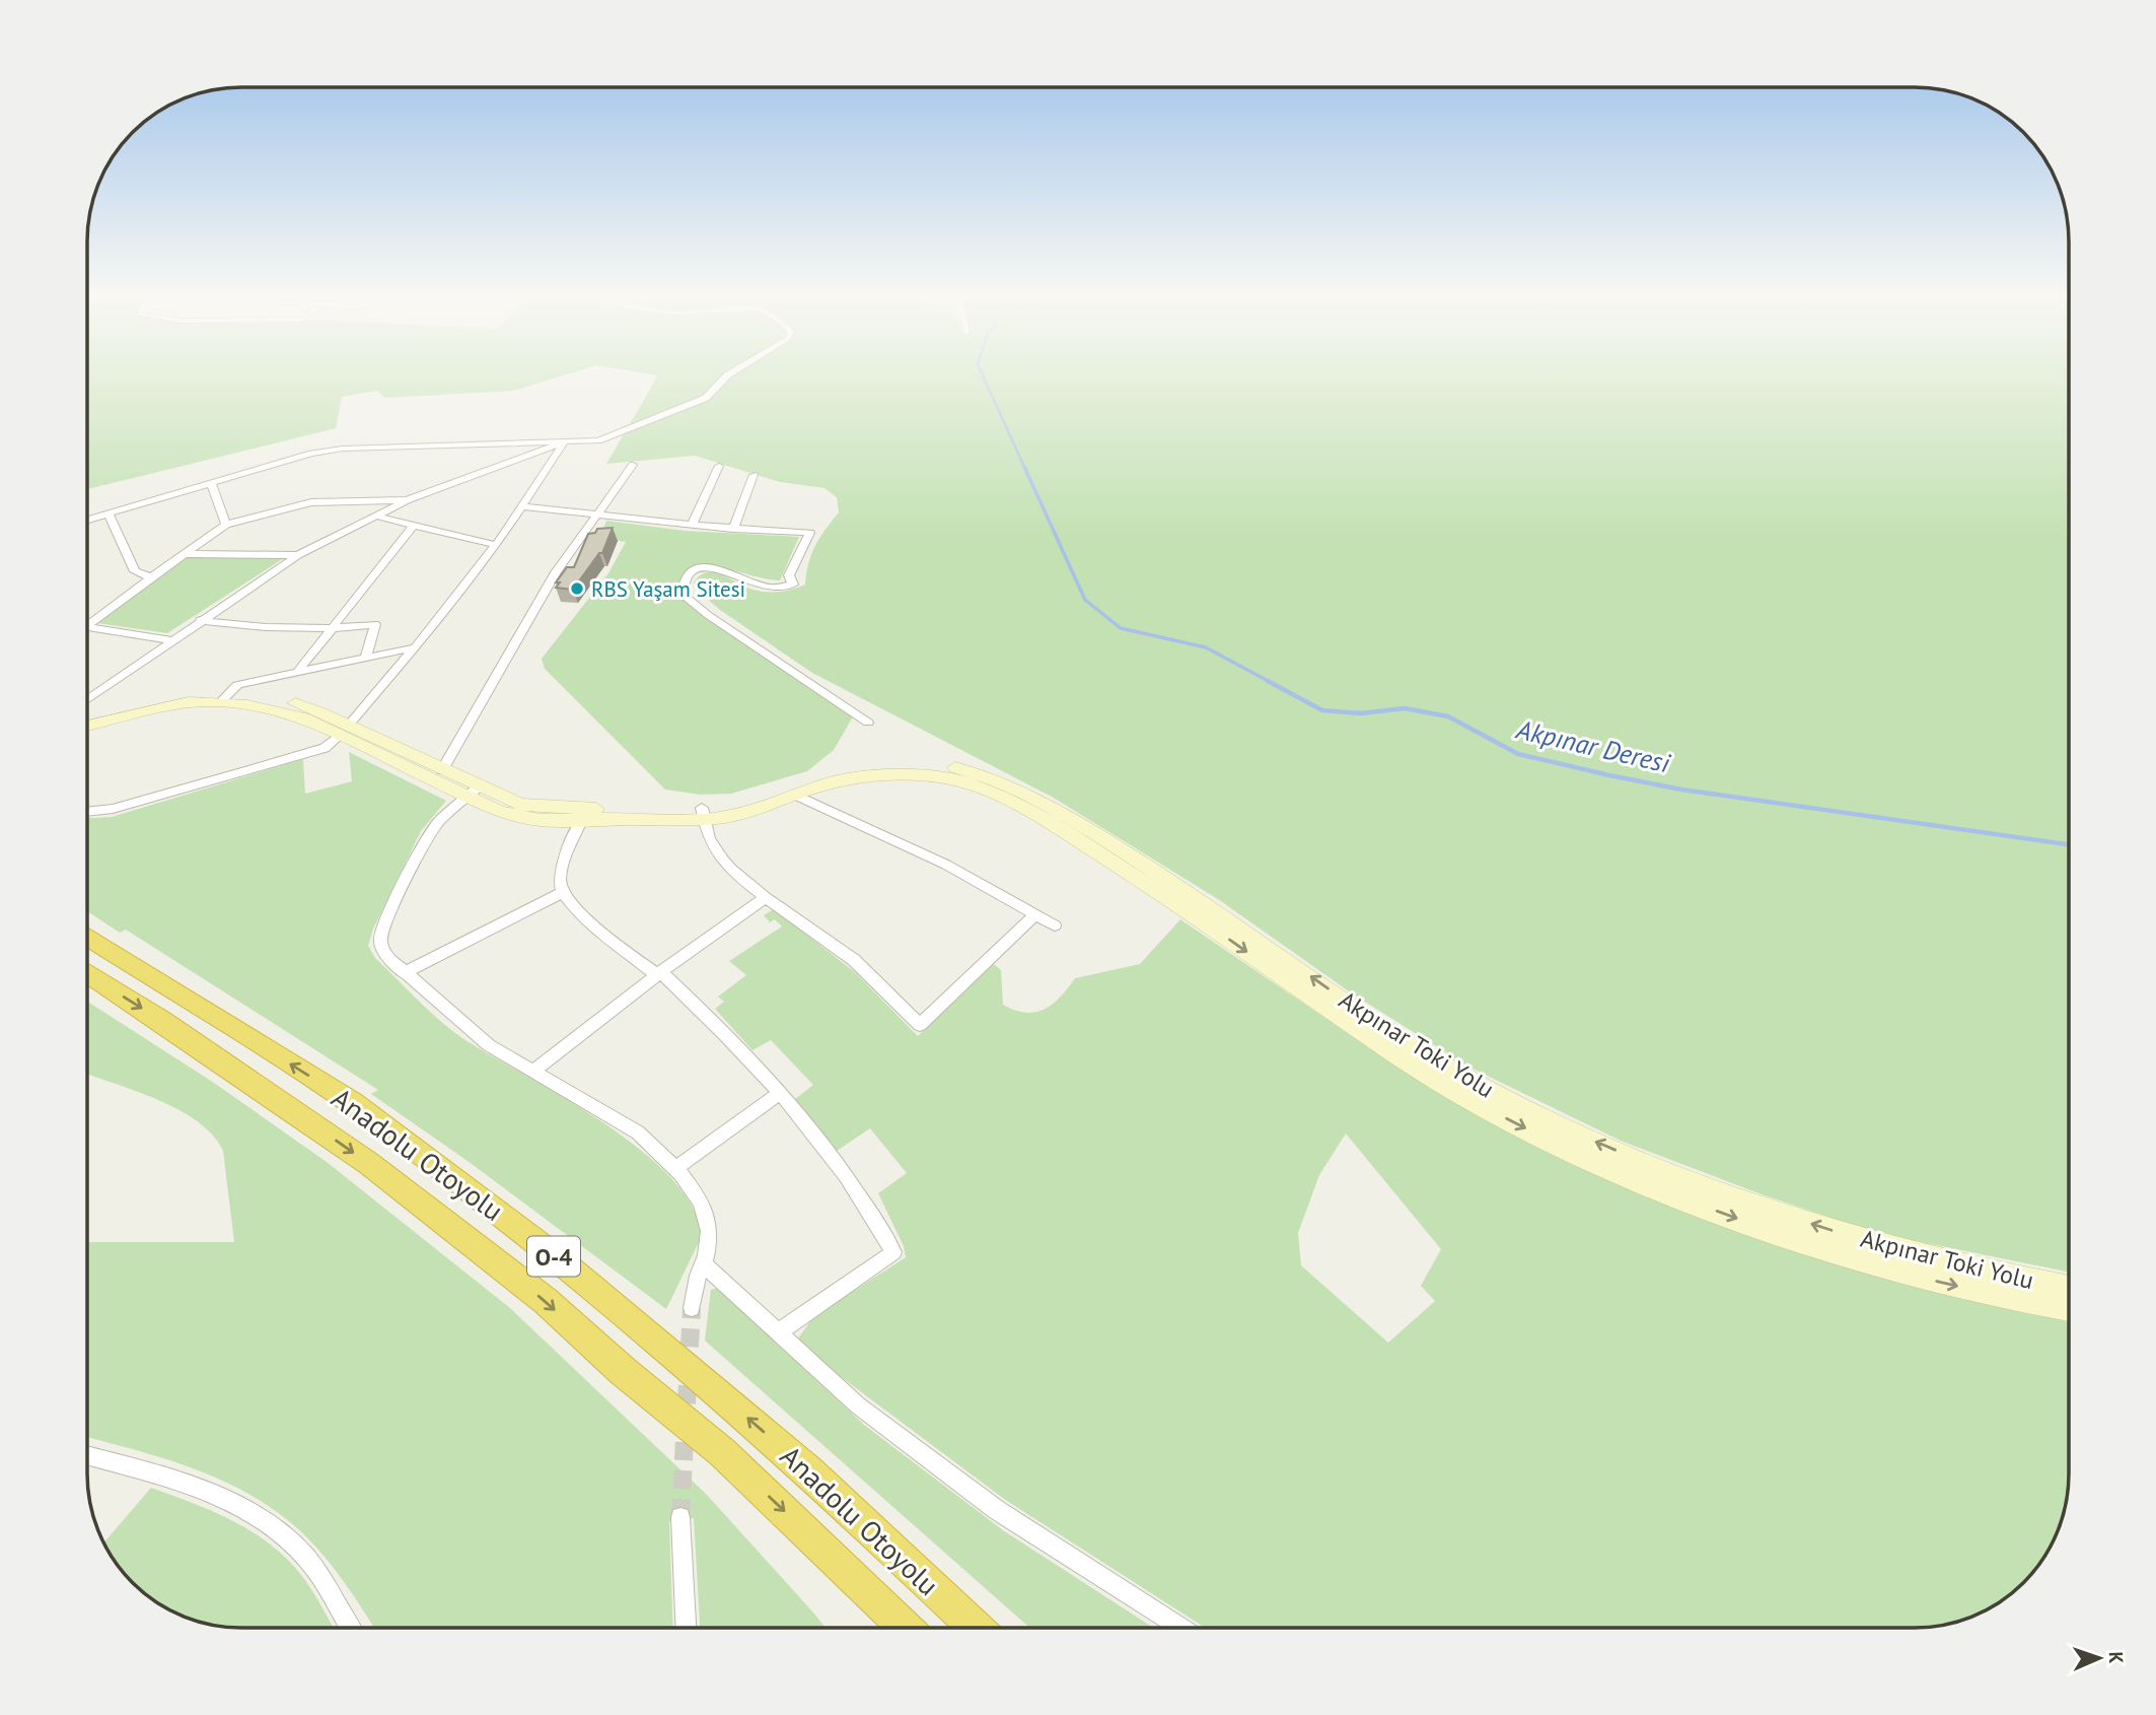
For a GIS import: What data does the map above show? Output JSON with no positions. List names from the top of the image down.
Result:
{
  "streets": {
    "highway": ["Anadolu Otoyolu", "O-4"],
    "main road": ["Akpınar Toki Yolu"]
  },
  "water": ["Akpınar Deresi"],
  "places": ["RBS Yaşam Sitesi"],
  "north": "right"
}
